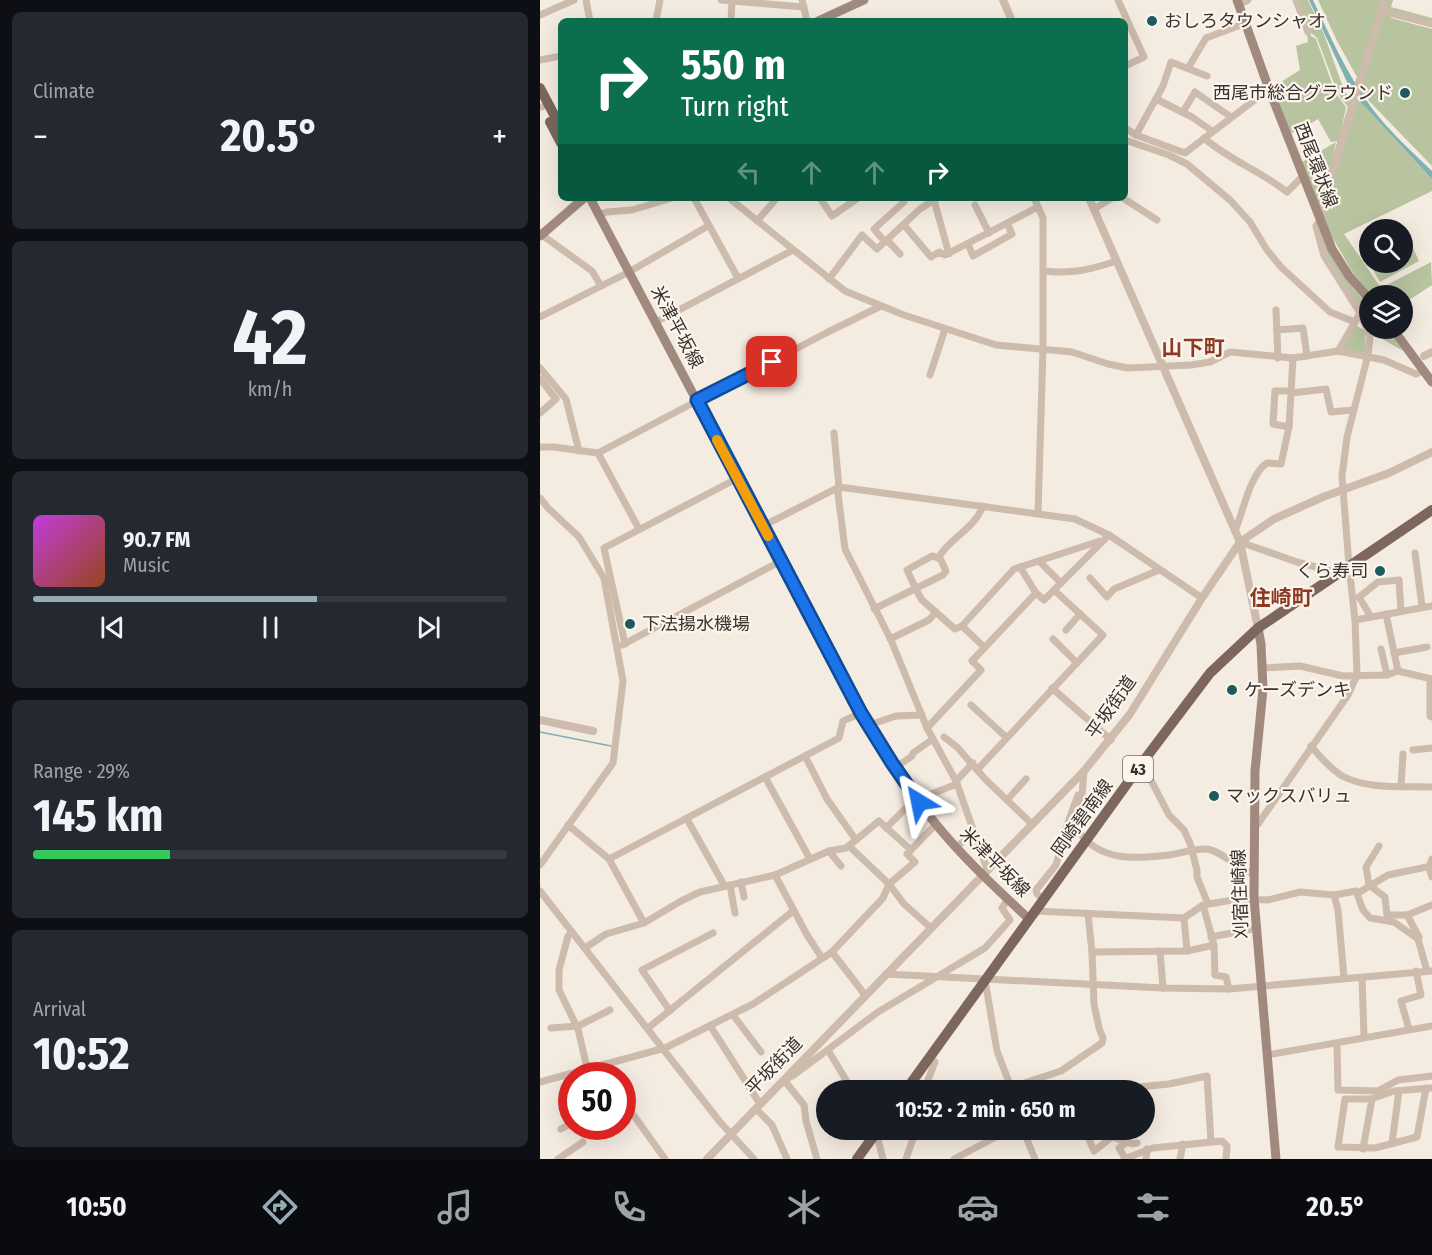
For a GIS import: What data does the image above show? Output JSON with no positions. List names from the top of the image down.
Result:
{
  "streets": {
    "main road": [
      "西尾環状線",
      "米津平坂線",
      "43",
      "岡崎碧南線",
      "刈宿住崎線"
    ],
    "street": ["平坂街道"]
  },
  "crossings": [
    ["米津平坂線", "平坂街道"],
    ["米津平坂線", "岡崎碧南線"],
    ["岡崎碧南線", "刈宿住崎線"]
  ],
  "districts": ["山下町", "住崎町"],
  "places": [
    "おしろタウンシャオ",
    "西尾市総合グラウンド",
    "くら寿司",
    "下法揚水機場",
    "ケーズデンキ",
    "マックスバリュ"
  ],
  "page": {
    "tile": [
      "Climate",
      ["42", "km/h"],
      ["Range · 29%", "145 km"],
      ["Arrival", "10:52"]
    ],
    "turn": ["550 m", "Turn right"],
    "heat": ["−", "20.5°", "+"],
    "song": ["90.7 FM", "Music"],
    "limit": "50",
    "trip": "10:52 · 2 min · 650 m",
    "tabs": ["10:50", "20.5°"]
  }
}
